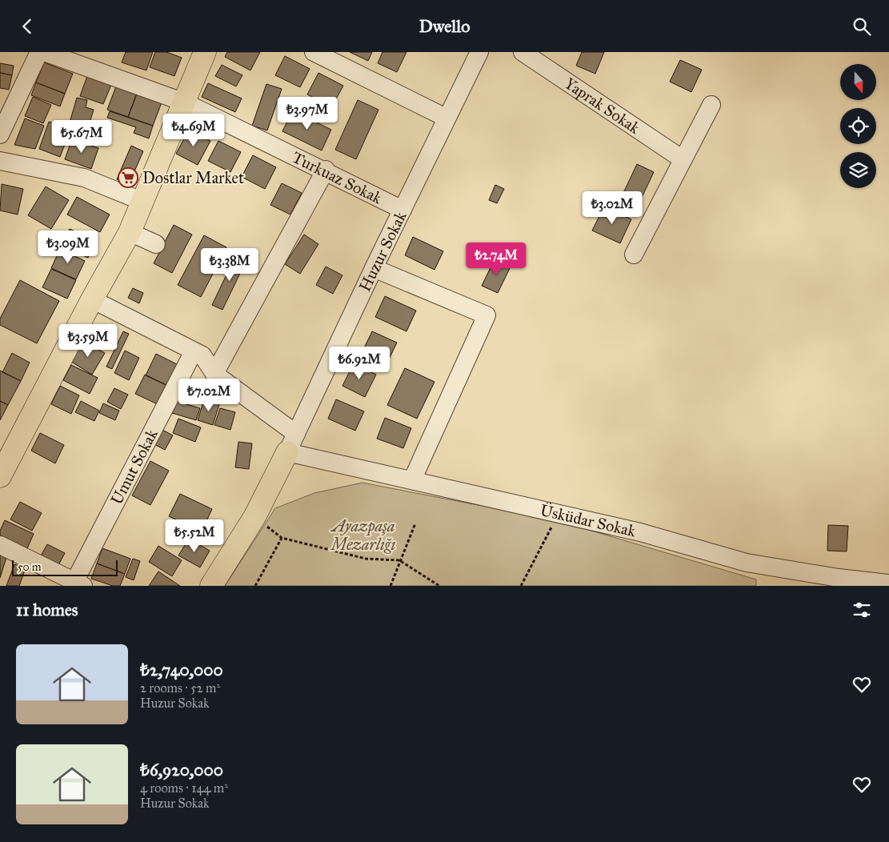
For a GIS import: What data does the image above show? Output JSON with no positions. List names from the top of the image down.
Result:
{
  "streets": {
    "street": [
      "Yaprak Sokak",
      "Turkuaz Sokak",
      "Huzur Sokak",
      "Umut Sokak",
      "Üsküdar Sokak"
    ]
  },
  "crossings": [
    ["Turkuaz Sokak", "Huzur Sokak"],
    ["Huzur Sokak", "Üsküdar Sokak"]
  ],
  "parks": ["Ayazpaşa Mezarlığı"],
  "places": {
    "supermarket": ["Dostlar Market"]
  },
  "scale_bar": "50 m",
  "north": "bottom",
  "page": {
    "header": "Dwello",
    "price": [
      "₺3.97M",
      "₺4.69M",
      "₺5.67M",
      "₺3.02M",
      "₺3.09M",
      "₺2.74M",
      "₺3.38M",
      "₺3.59M",
      "₺6.92M",
      "₺7.02M",
      "₺5.52M"
    ],
    "scale": "50 m",
    "heading": "11 homes",
    "list": [
      {
        "name": "₺2,740,000",
        "note": "2 rooms · 52 m² · Huzur Sokak"
      },
      {
        "name": "₺6,920,000",
        "note": "4 rooms · 144 m² · Huzur Sokak"
      }
    ]
  }
}
